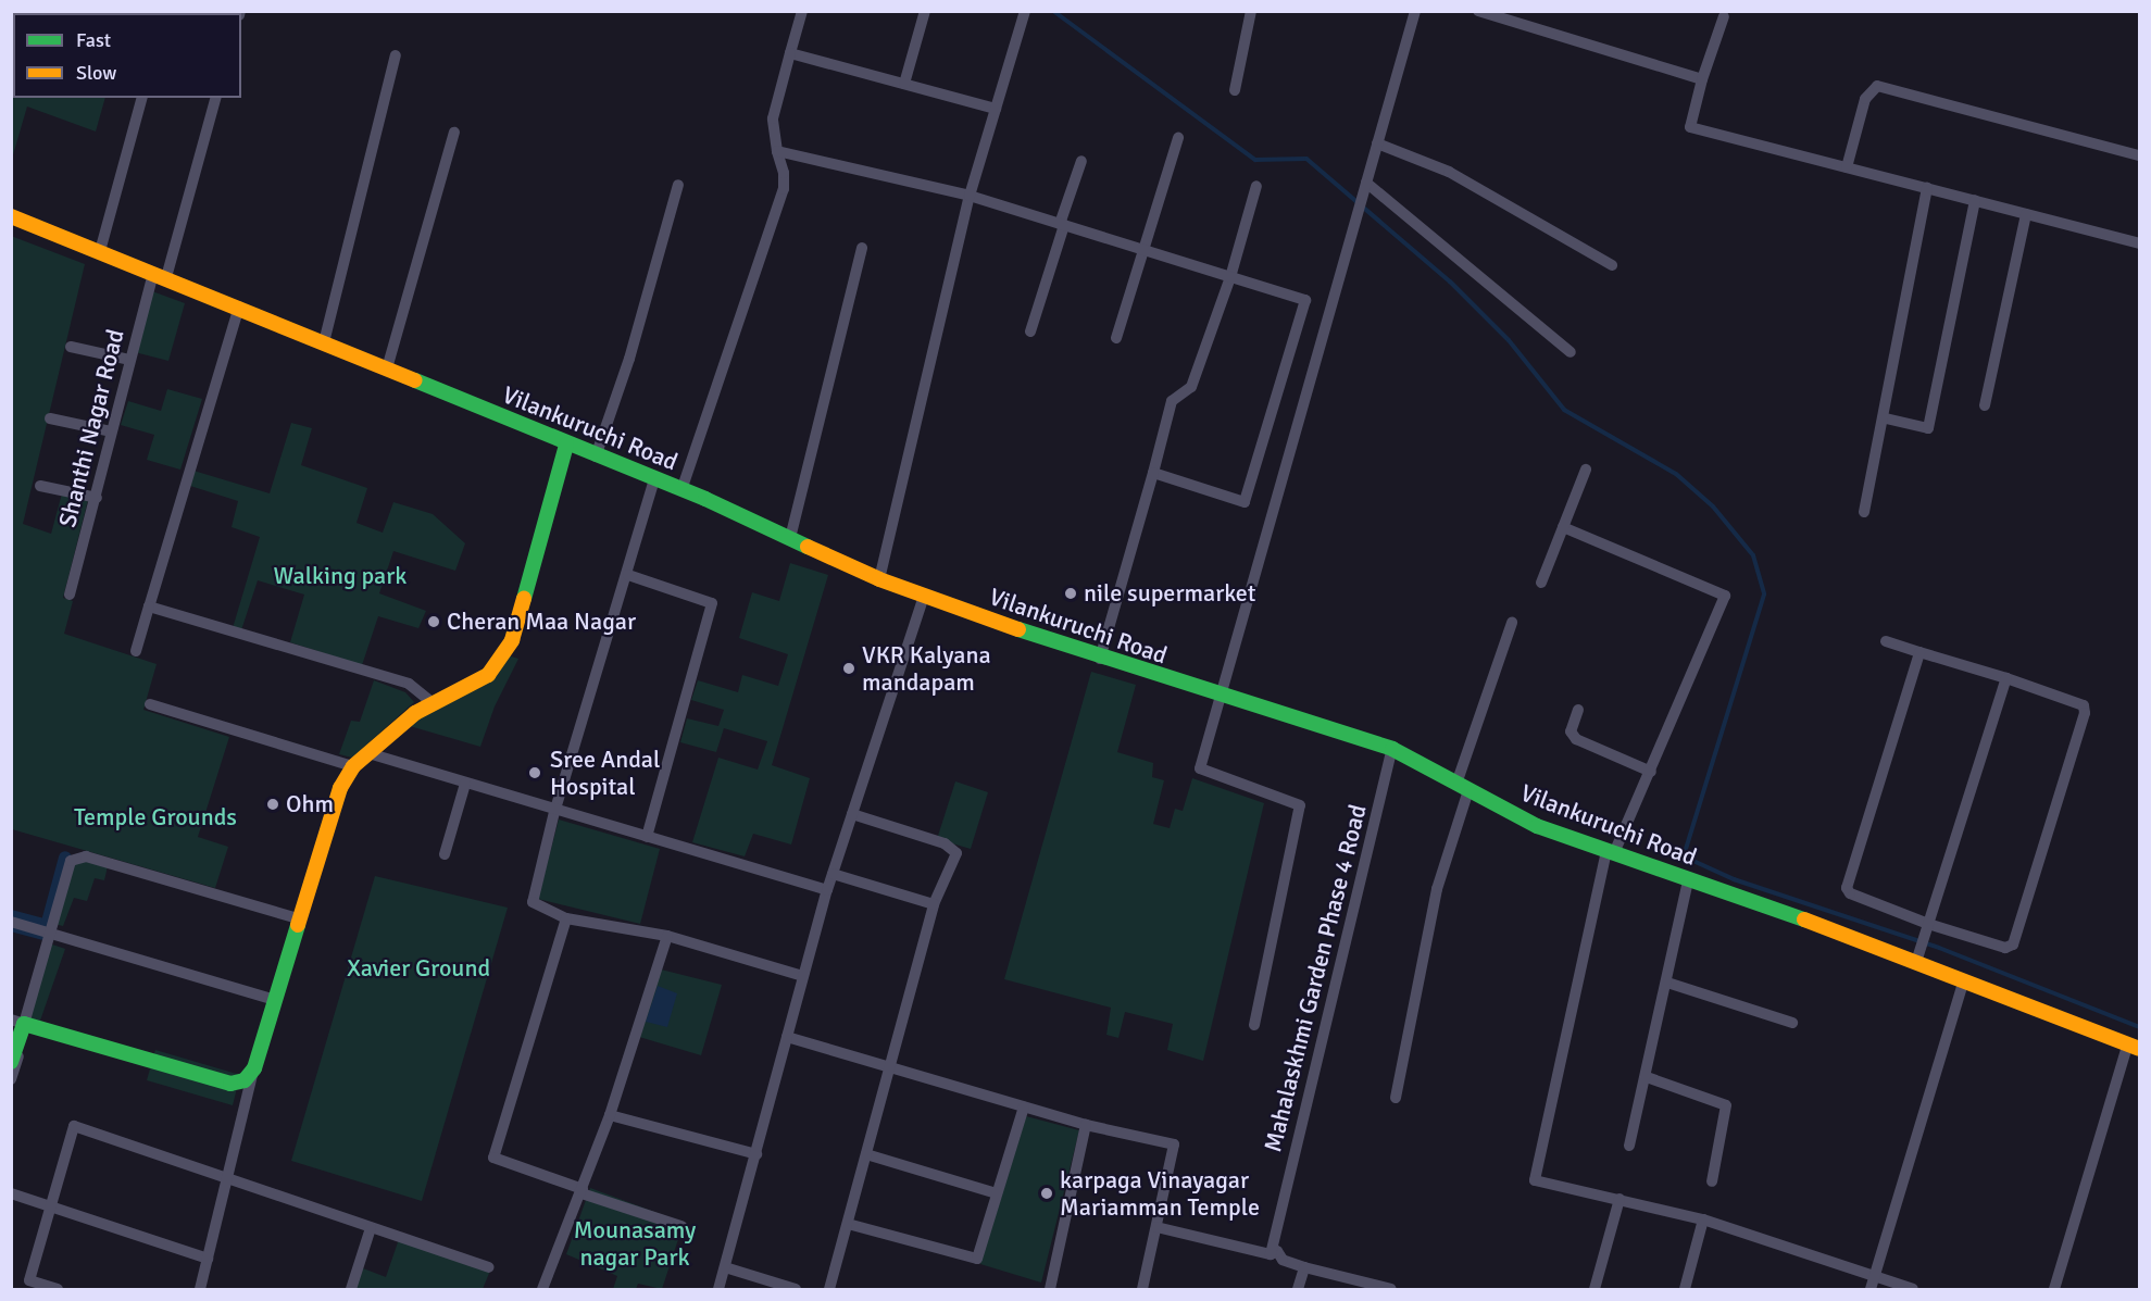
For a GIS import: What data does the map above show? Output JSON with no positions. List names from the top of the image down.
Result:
{
  "streets": {
    "main road": ["Vilankuruchi Road"],
    "street": ["Shanthi Nagar Road", "Mahalaskhmi Garden Phase 4 Road"]
  },
  "crossings": [
    ["Shanthi Nagar Road", "Vilankuruchi Road"],
    ["Vilankuruchi Road", "Mahalaskhmi Garden Phase 4 Road"]
  ],
  "parks": [
    "Walking park",
    "Temple Grounds",
    "Xavier Ground",
    "Mounasamy nagar Park"
  ],
  "places": [
    "nile supermarket",
    "Cheran Maa Nagar",
    "VKR Kalyana mandapam",
    "Sree Andal Hospital",
    "Ohm",
    "karpaga Vinayagar Mariamman Temple"
  ],
  "legend": ["Fast", "Slow"]
}
